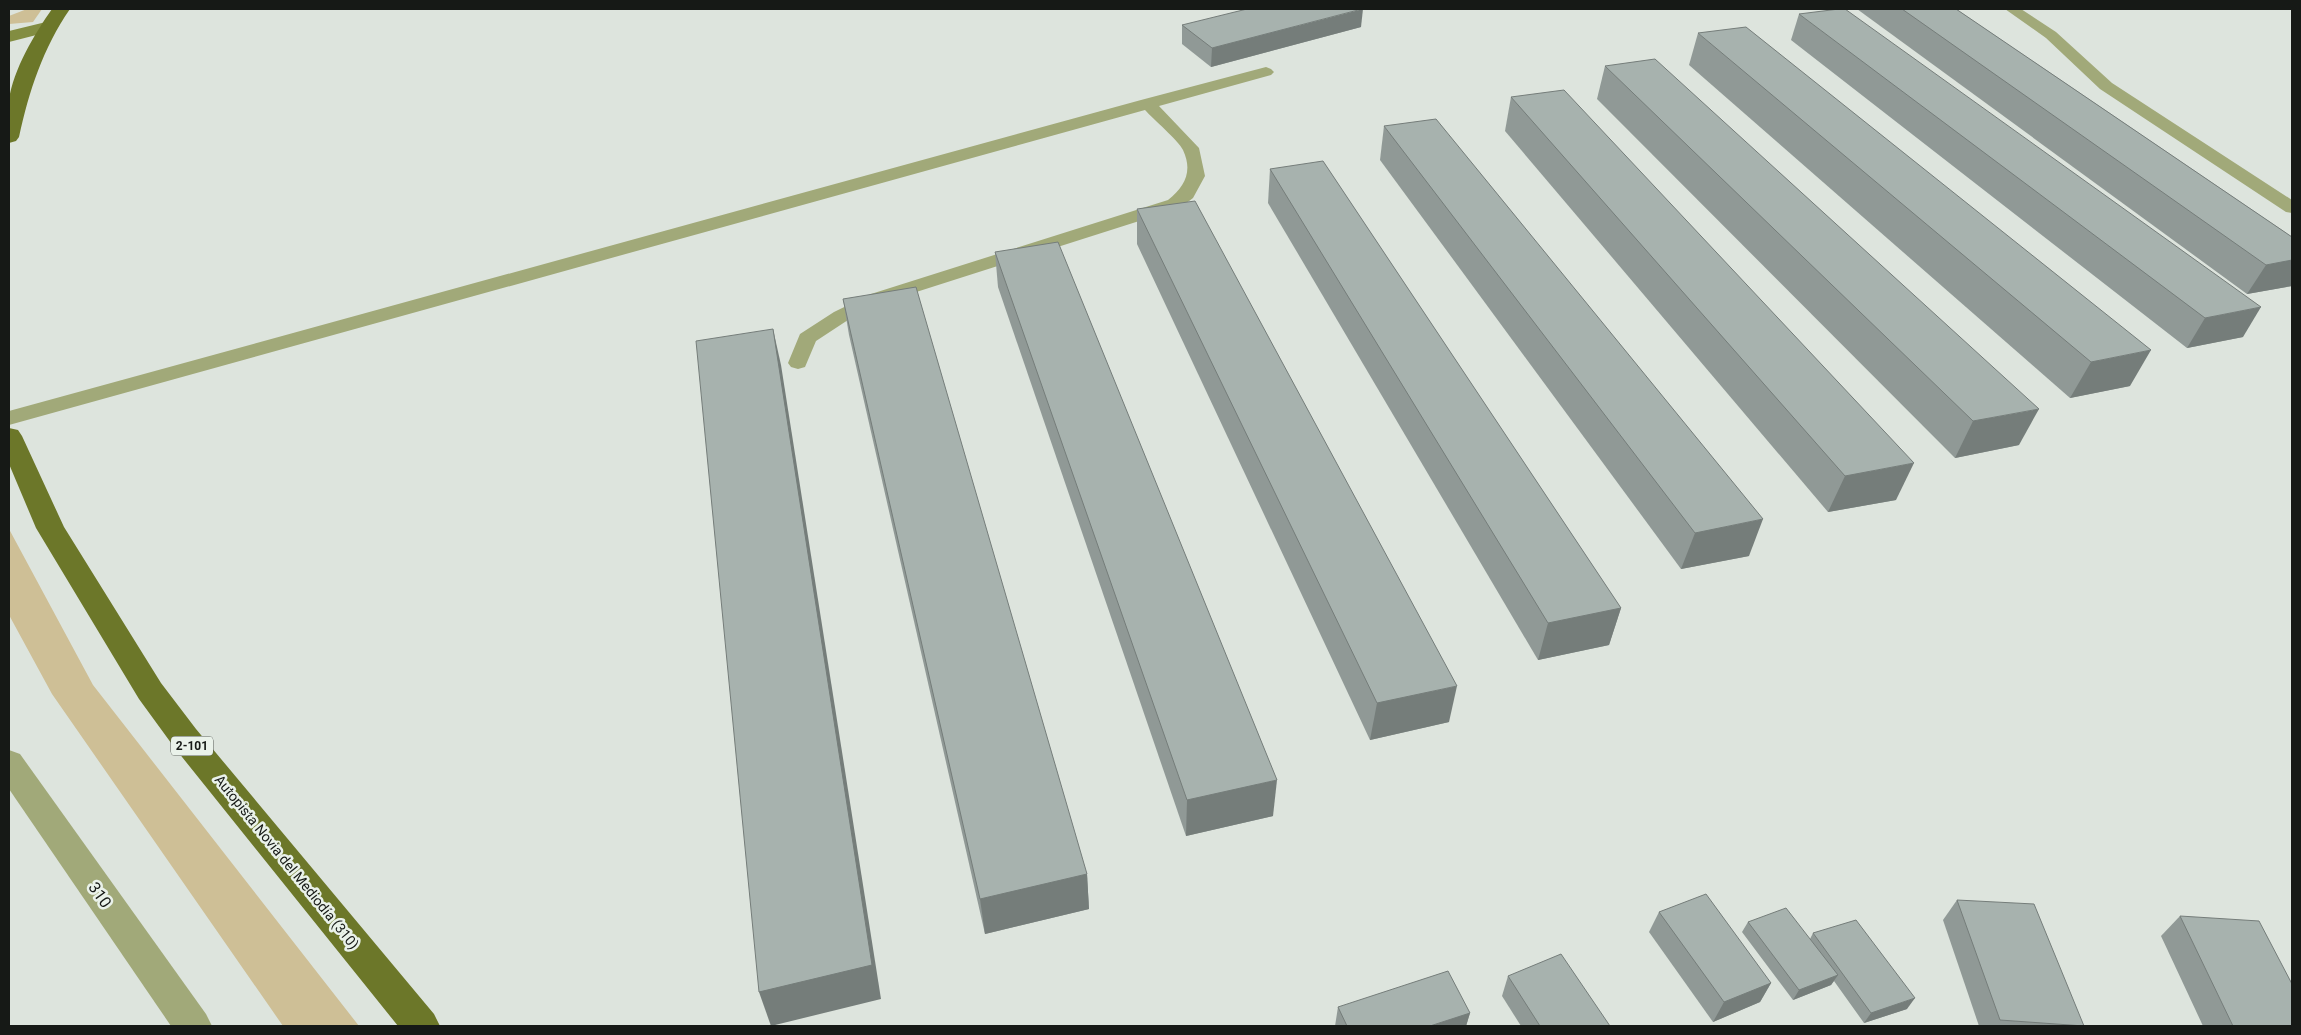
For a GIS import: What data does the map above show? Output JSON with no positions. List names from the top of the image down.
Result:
{
  "streets": {
    "main road": ["2-101", "Autopista Novia del Mediodía (310)"],
    "street": ["310"]
  }
}
